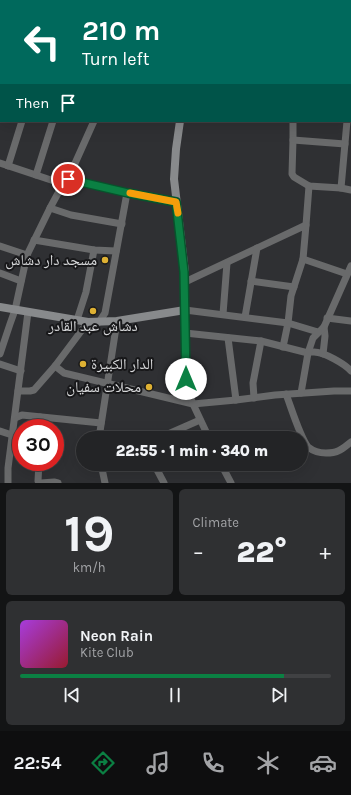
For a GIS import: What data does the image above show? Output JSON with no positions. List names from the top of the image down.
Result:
{
  "places": [
    "مسجد دار دشاش",
    "دشاش عبد القادر",
    "الدار الكبيرة",
    "محلات سفيان"
  ],
  "page": {
    "turn": ["210 m", "Turn left"],
    "then": "Then",
    "limit": "30",
    "trip": "22:55 · 1 min · 340 m",
    "tile": [
      ["19", "km/h"],
      "Climate"
    ],
    "heat": ["−", "22°", "+"],
    "song": ["Neon Rain", "Kite Club"],
    "tabs": "22:54"
  }
}
